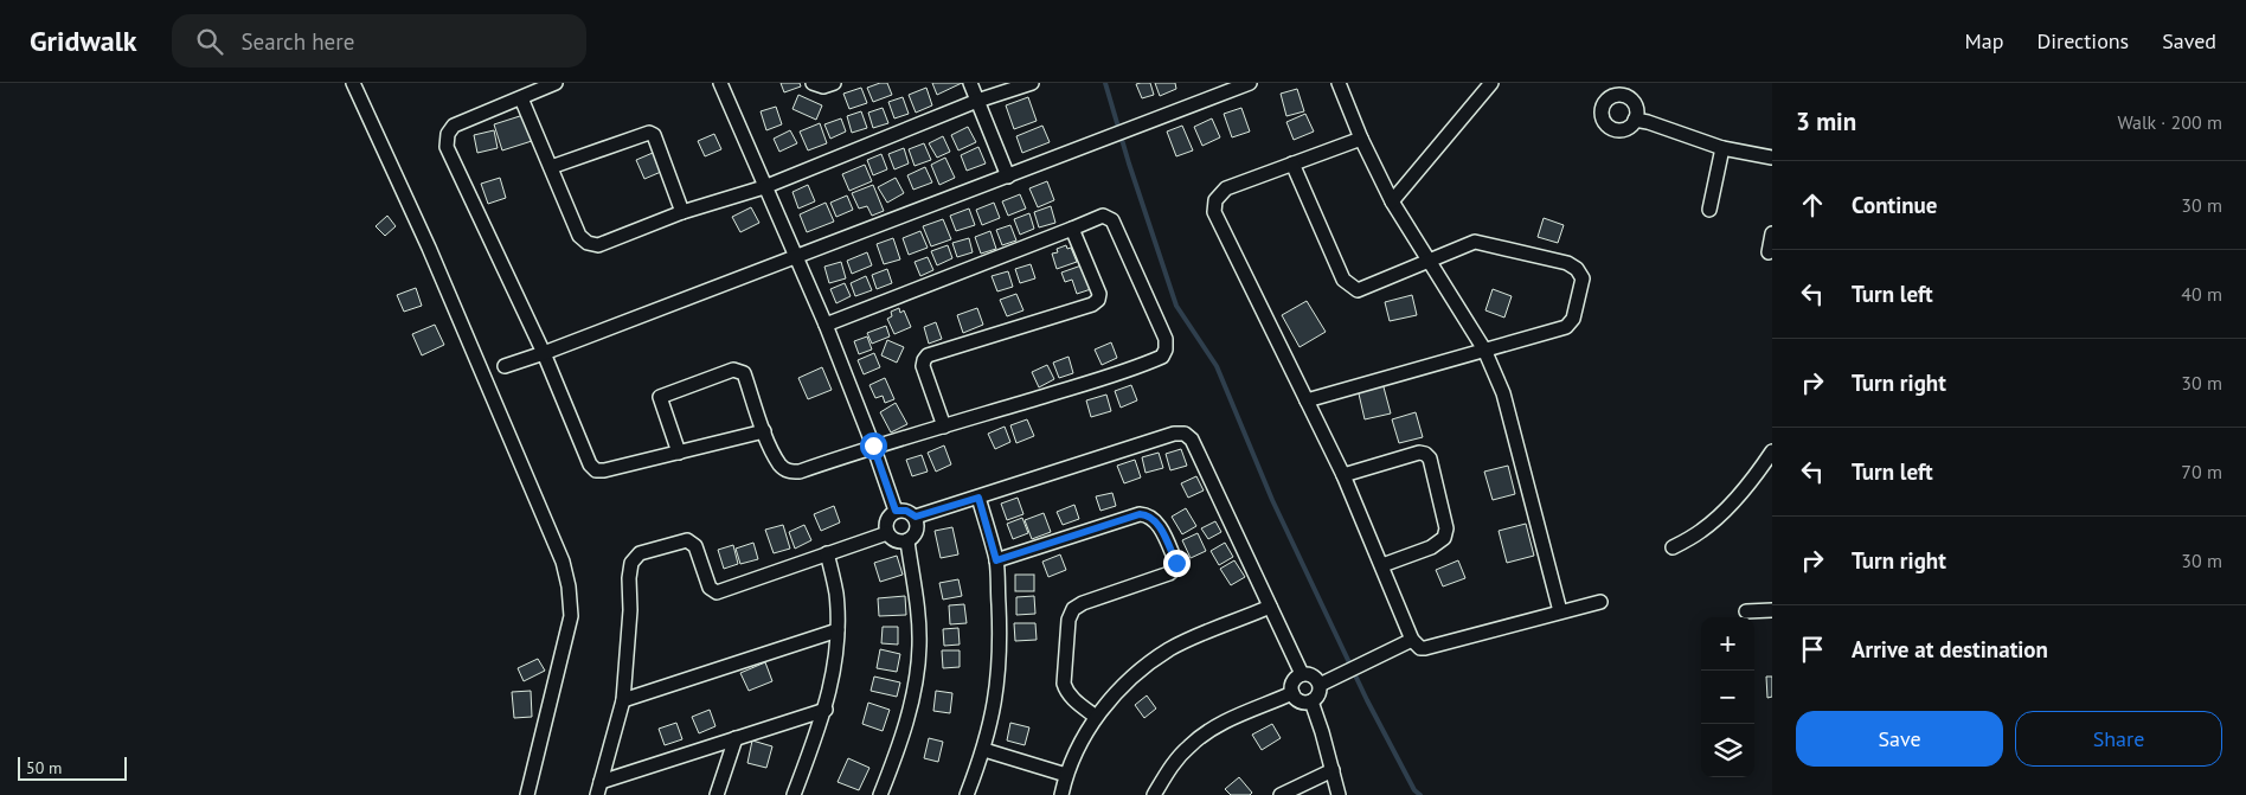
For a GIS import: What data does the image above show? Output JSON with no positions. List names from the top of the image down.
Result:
{
  "scale_bar": "50 m",
  "page": {
    "header": "Gridwalk",
    "search": "Search here",
    "nav": ["Map", "Directions", "Saved"],
    "heading": ["3 min", "Walk · 200 m"],
    "list": [
      ["Continue", "30 m"],
      ["Turn left", "40 m"],
      ["Turn right", "30 m"],
      ["Turn left", "70 m"],
      ["Turn right", "30 m"],
      "Arrive at destination"
    ],
    "map_buttons": ["+", "−"],
    "buttons": ["Save", "Share"],
    "scale": "50 m"
  }
}
